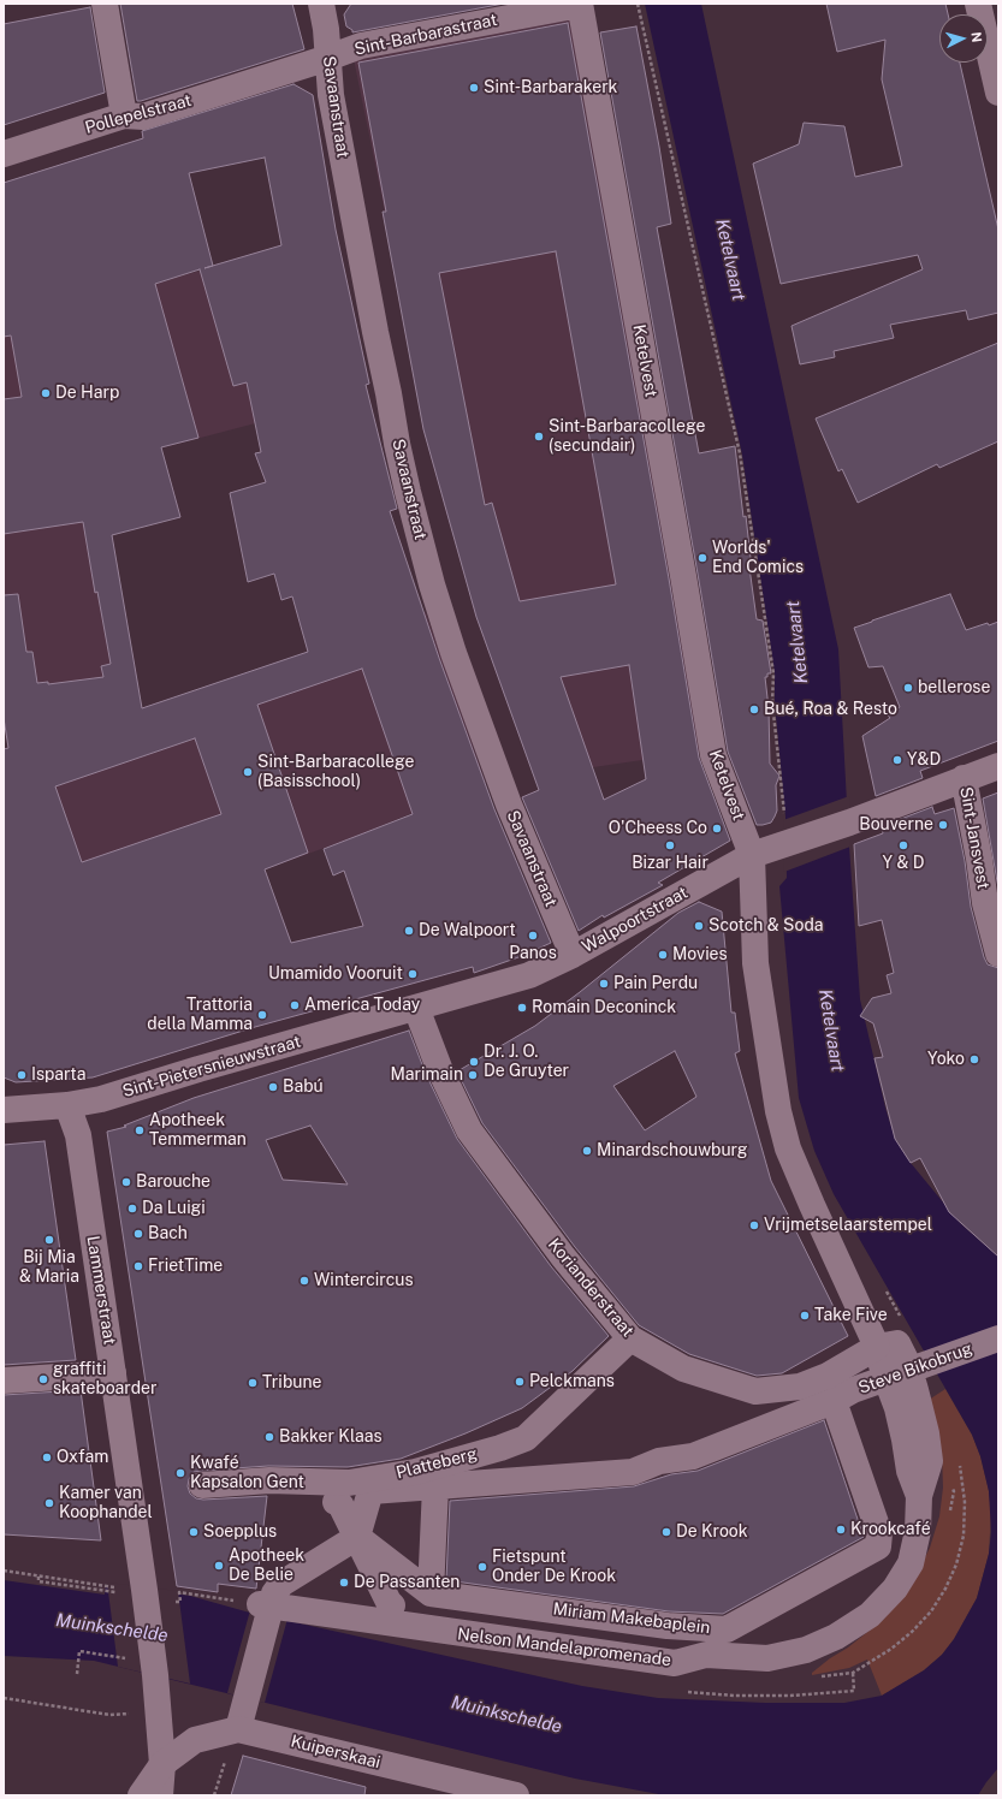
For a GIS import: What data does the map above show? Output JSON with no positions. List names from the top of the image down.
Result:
{
  "streets": {
    "street": [
      "Sint-Barbarastraat",
      "Savaanstraat",
      "Pollepelstraat",
      "Ketelvest",
      "Sint-Jansvest",
      "Walpoortstraat",
      "Sint-Pietersnieuwstraat",
      "Korianderstraat",
      "Lammerstraat",
      "Steve Bikobrug",
      "Platteberg",
      "Miriam Makebaplein",
      "Nelson Mandelapromenade",
      "Kuiperskaai"
    ]
  },
  "crossings": [
    ["Sint-Barbarastraat", "Savaanstraat"],
    ["Sint-Barbarastraat", "Pollepelstraat"],
    ["Sint-Barbarastraat", "Ketelvest"],
    ["Savaanstraat", "Pollepelstraat"],
    ["Savaanstraat", "Walpoortstraat"],
    ["Ketelvest", "Walpoortstraat"],
    ["Ketelvest", "Nelson Mandelapromenade"],
    ["Sint-Jansvest", "Walpoortstraat"],
    ["Walpoortstraat", "Sint-Pietersnieuwstraat"],
    ["Walpoortstraat", "Korianderstraat"],
    ["Walpoortstraat", "Nelson Mandelapromenade"],
    ["Sint-Pietersnieuwstraat", "Korianderstraat"],
    ["Sint-Pietersnieuwstraat", "Lammerstraat"],
    ["Korianderstraat", "Platteberg"],
    ["Korianderstraat", "Nelson Mandelapromenade"],
    ["Lammerstraat", "Kuiperskaai"],
    ["Steve Bikobrug", "Miriam Makebaplein"]
  ],
  "water": ["Ketelvaart", "Muinkschelde"],
  "places": [
    "Sint-Barbarakerk",
    "De Harp",
    "Sint-Barbaracollege (secundair)",
    "Worlds' End Comics",
    "bellerose",
    "Bué, Roa & Resto",
    "Y&D",
    "Sint-Barbaracollege (Basisschool)",
    "Bouverne",
    "O'Cheess Co",
    "Bizar Hair",
    "Y & D",
    "Scotch & Soda",
    "De Walpoort",
    "Panos",
    "Movies",
    "Umamido Vooruit",
    "Pain Perdu",
    "America Today",
    "Romain Deconinck",
    "Trattoria della Mamma",
    "Yoko",
    "Dr. J. O. De Gruyter",
    "Isparta",
    "Marimain",
    "Babú",
    "Apotheek Temmerman",
    "Minardschouwburg",
    "Barouche",
    "Da Luigi",
    "Vrijmetselaarstempel",
    "Bach",
    "Bij Mia & Maria",
    "FrietTime",
    "Wintercircus",
    "Take Five",
    "graffiti skateboarder",
    "Pelckmans",
    "Tribune",
    "Bakker Klaas",
    "Oxfam",
    "Kwafé Kapsalon Gent",
    "Kamer van Koophandel",
    "Krookcafé",
    "Soepplus",
    "De Krook",
    "Apotheek De Belie",
    "Fietspunt Onder De Krook",
    "De Passanten"
  ],
  "north": "right"
}
